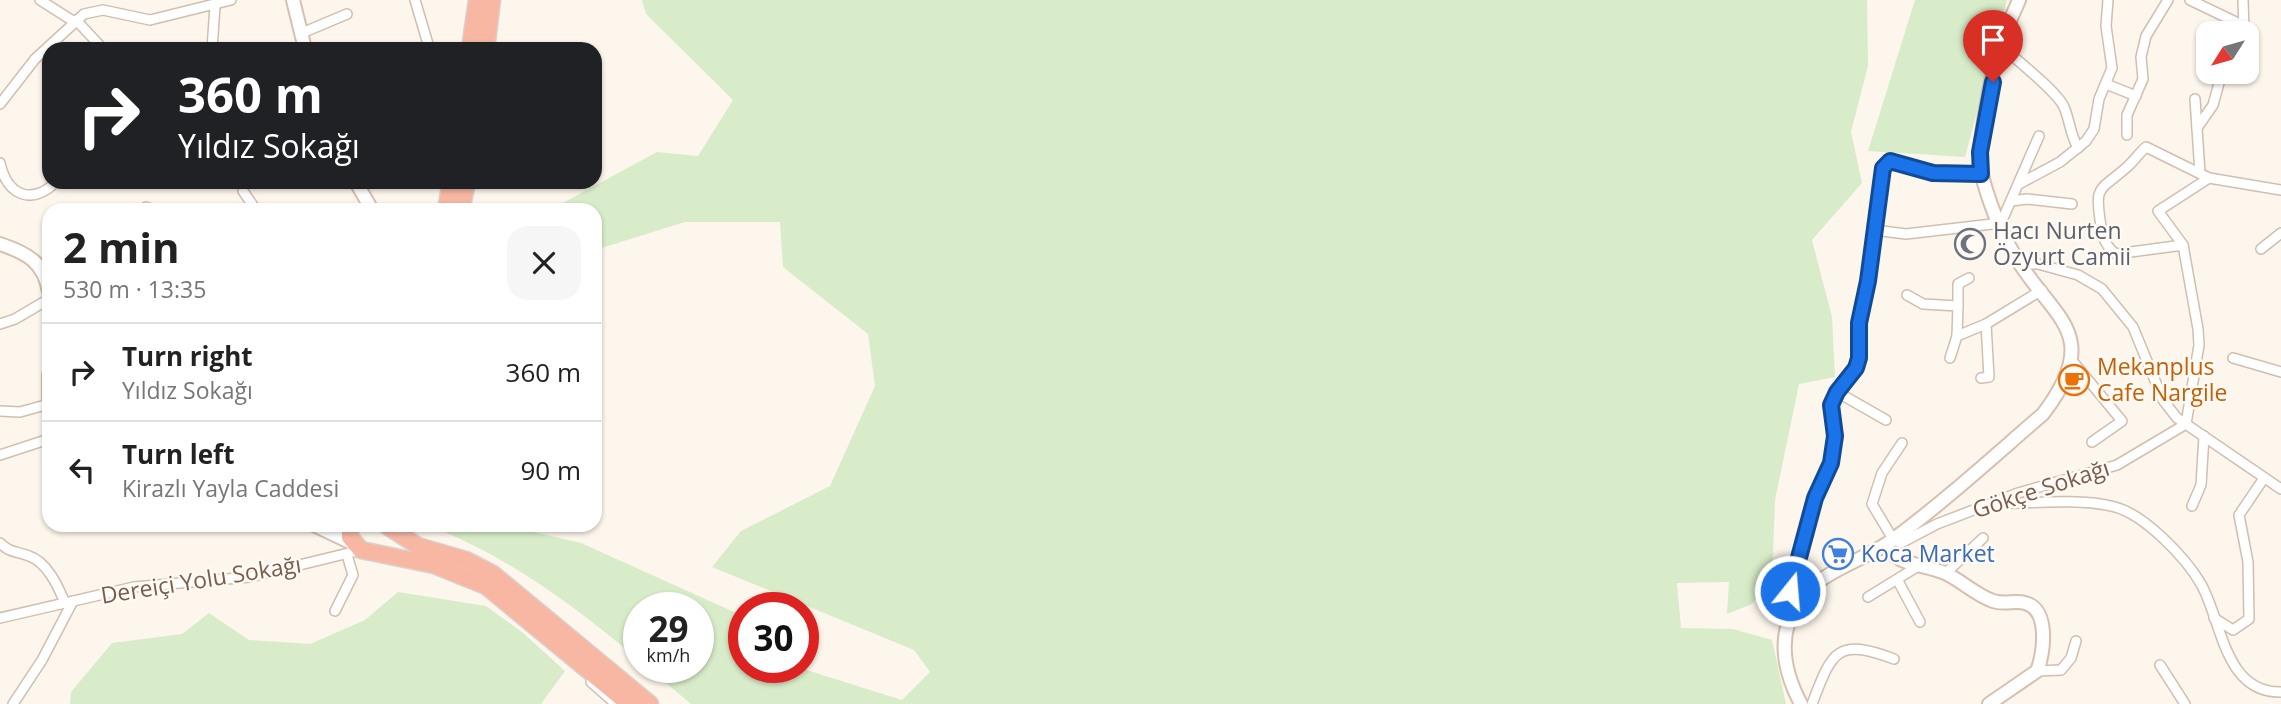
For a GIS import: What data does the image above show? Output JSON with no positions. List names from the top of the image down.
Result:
{
  "streets": {
    "street": ["Gökçe Sokağı", "Dereiçi Yolu Sokağı"]
  },
  "places": {
    "mosque": ["Hacı Nurten Özyurt Camii"],
    "cafe": ["Mekanplus Cafe Nargile"],
    "supermarket": ["Koca Market"]
  },
  "north": "bottom left",
  "page": {
    "turn": ["360 m", "Yıldız Sokağı"],
    "heading": ["2 min", "530 m · 13:35"],
    "list": [
      {
        "name": "Turn right",
        "note": "Yıldız Sokağı",
        "value": "360 m"
      },
      {
        "name": "Turn left",
        "note": "Kirazlı Yayla Caddesi",
        "value": "90 m"
      }
    ],
    "speed": "29 km/h",
    "limit": "30"
  }
}
